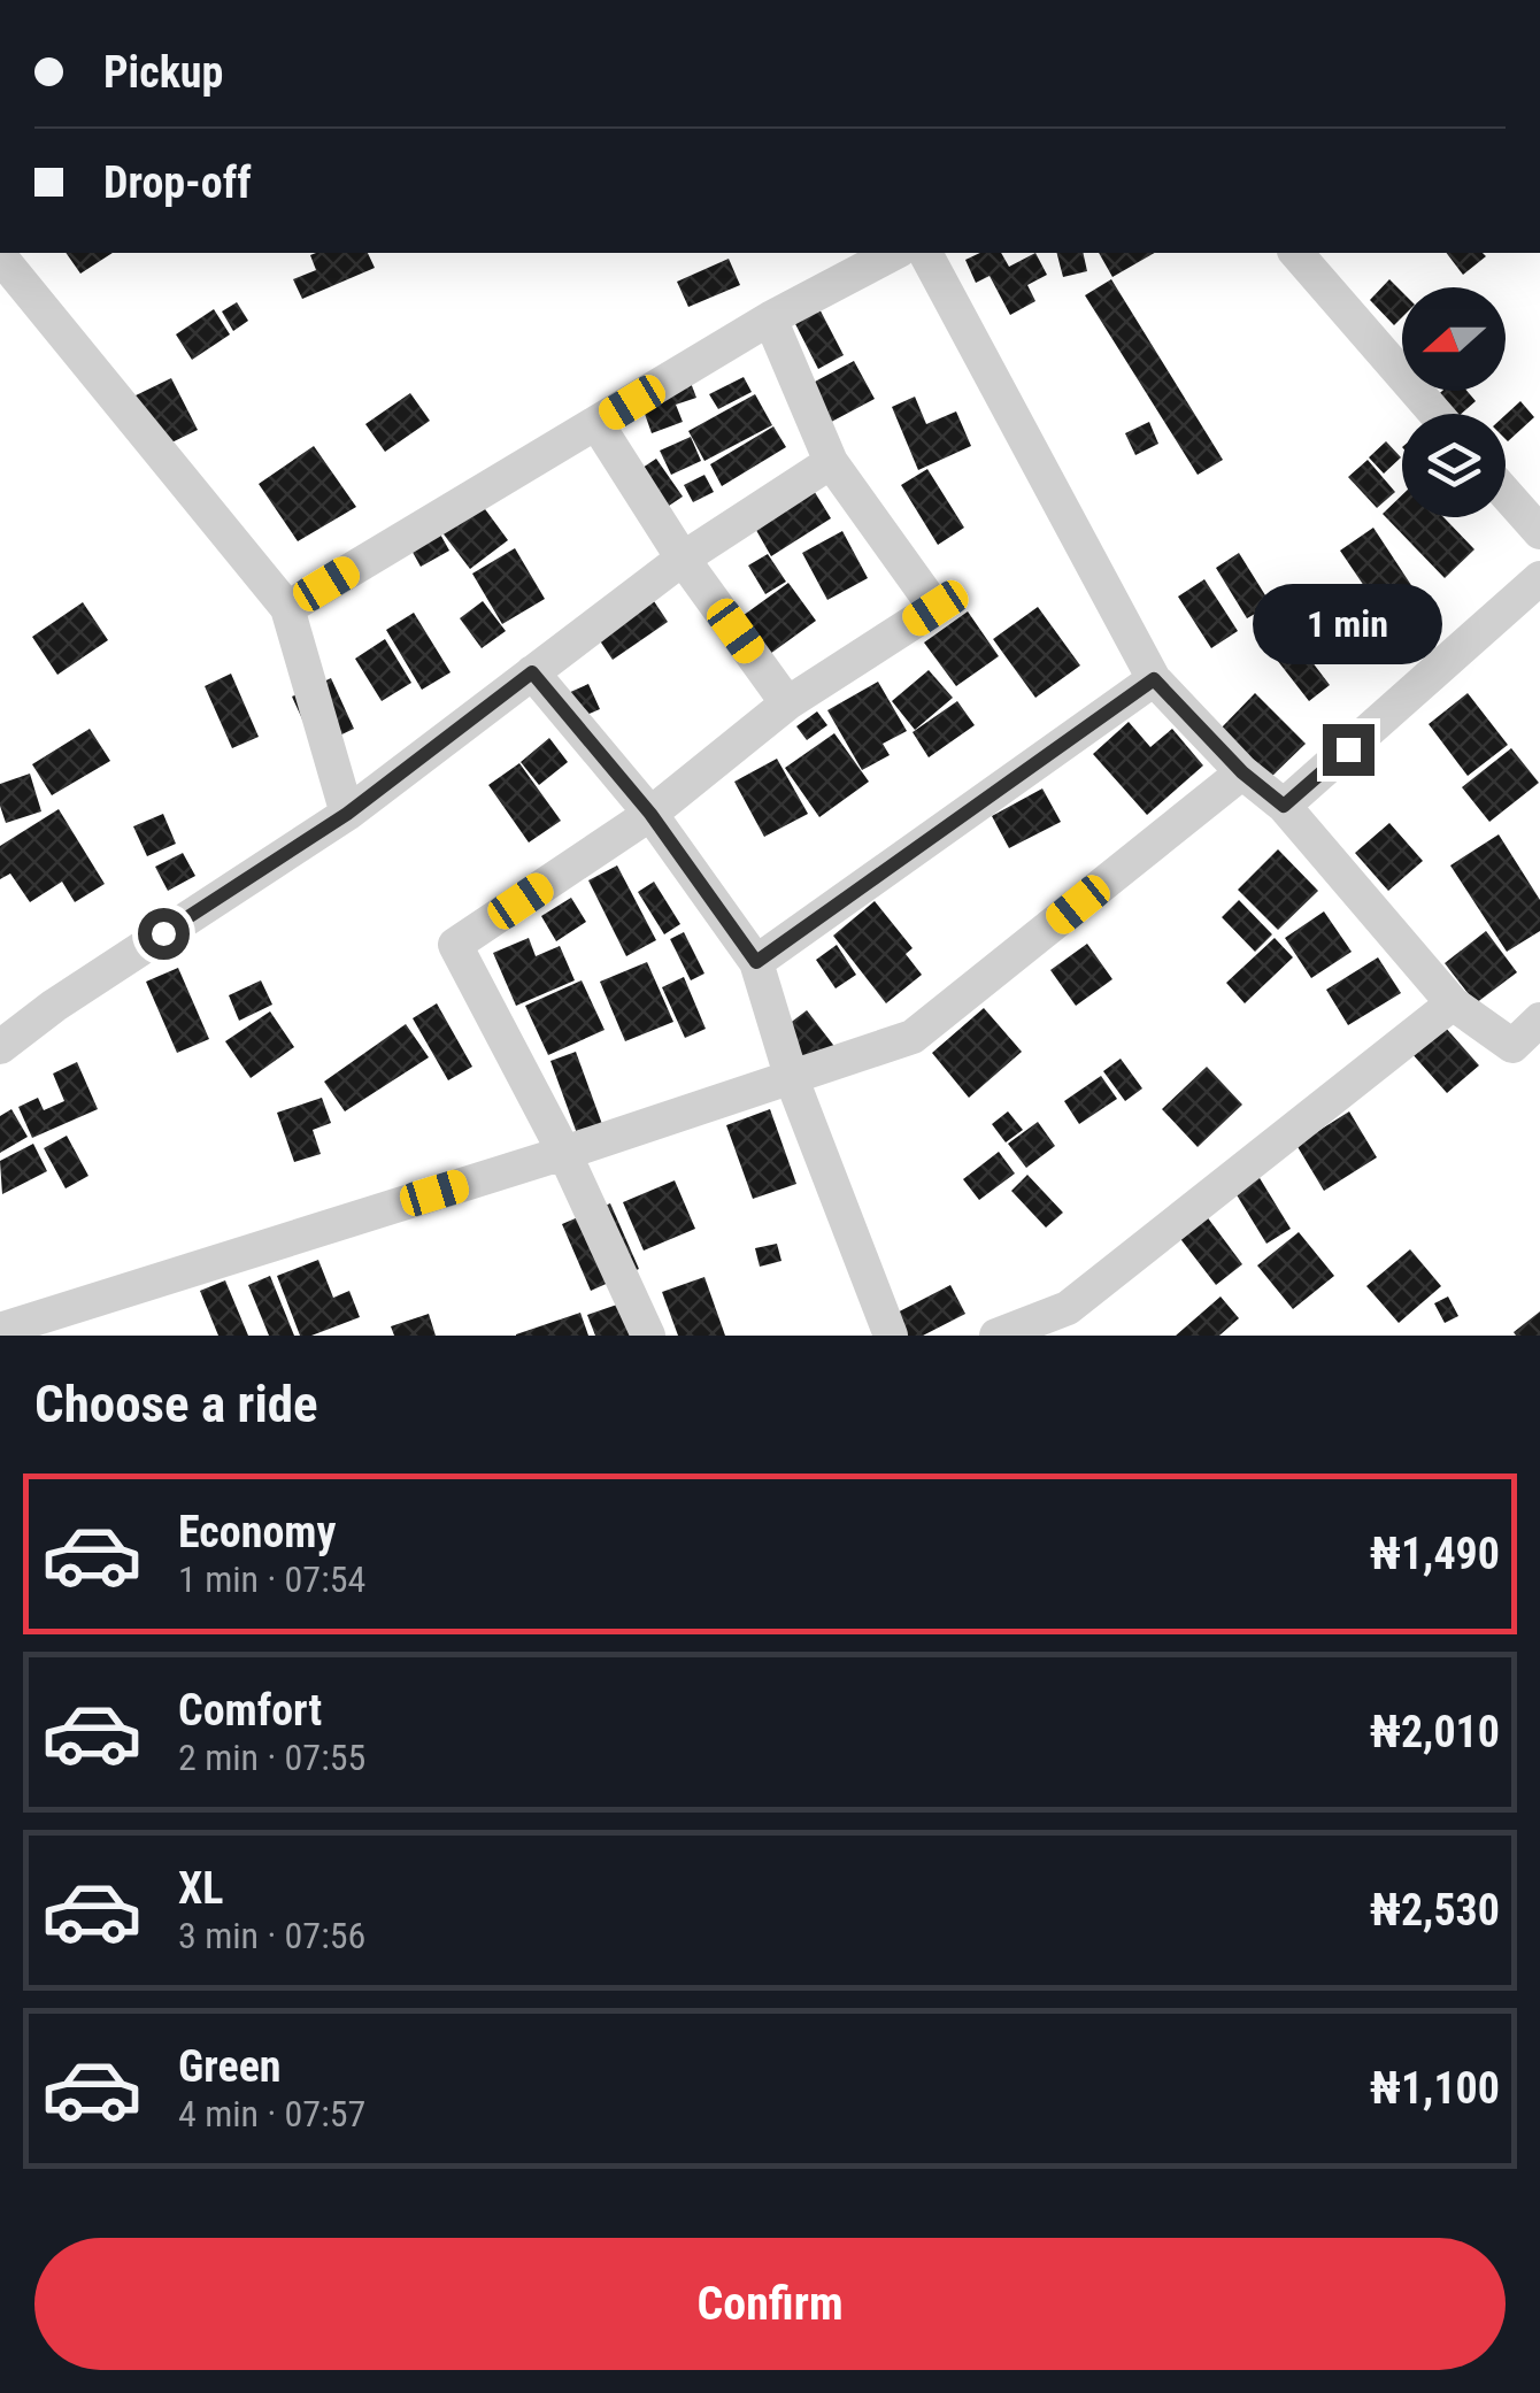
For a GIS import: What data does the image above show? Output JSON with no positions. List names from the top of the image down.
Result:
{
  "north": "left",
  "page": {
    "banner": ["Pickup", "Drop-off"],
    "bubble": "1 min",
    "heading": "Choose a ride",
    "list": [
      {
        "name": "Economy",
        "note": "1 min · 07:54",
        "value": "₦1,490"
      },
      {
        "name": "Comfort",
        "note": "2 min · 07:55",
        "value": "₦2,010"
      },
      {
        "name": "XL",
        "note": "3 min · 07:56",
        "value": "₦2,530"
      },
      {
        "name": "Green",
        "note": "4 min · 07:57",
        "value": "₦1,100"
      }
    ],
    "buttons": "Confirm"
  }
}
